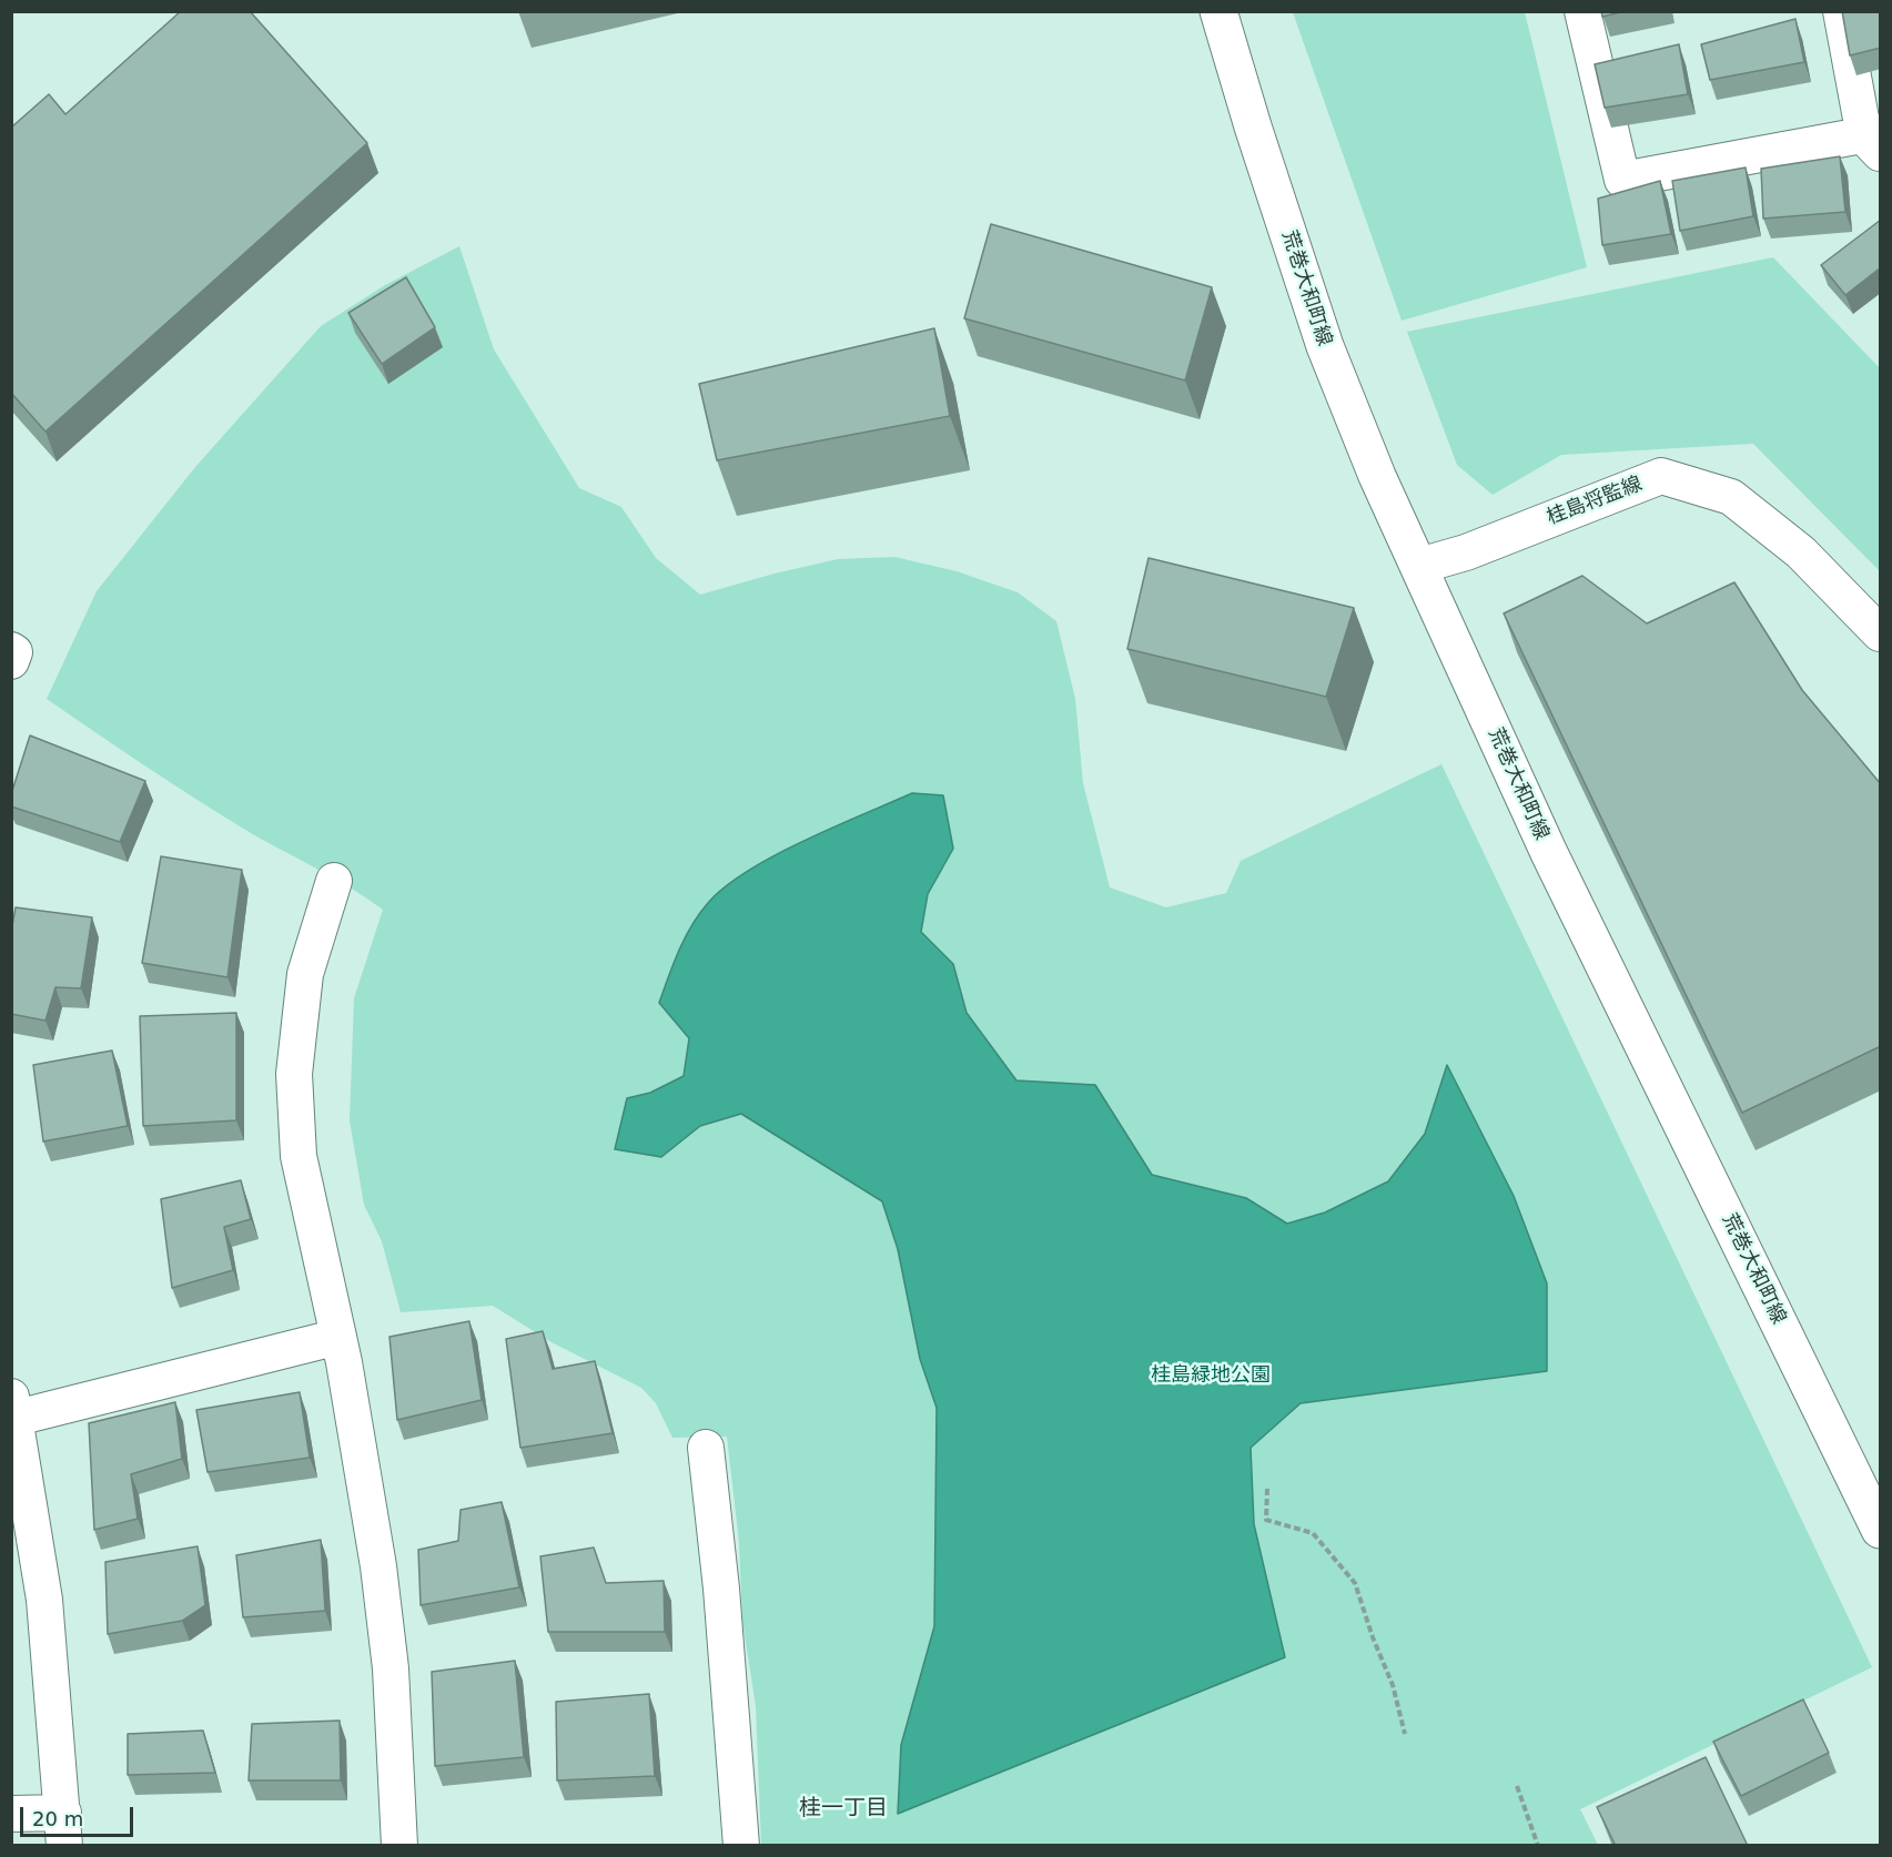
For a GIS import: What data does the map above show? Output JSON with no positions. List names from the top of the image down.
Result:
{
  "streets": {
    "street": ["荒巻大和町線", "桂島将監線"]
  },
  "crossings": [
    ["荒巻大和町線", "桂島将監線"]
  ],
  "districts": ["桂一丁目"],
  "parks": ["桂島緑地公園"],
  "scale_bar": "20 m"
}
